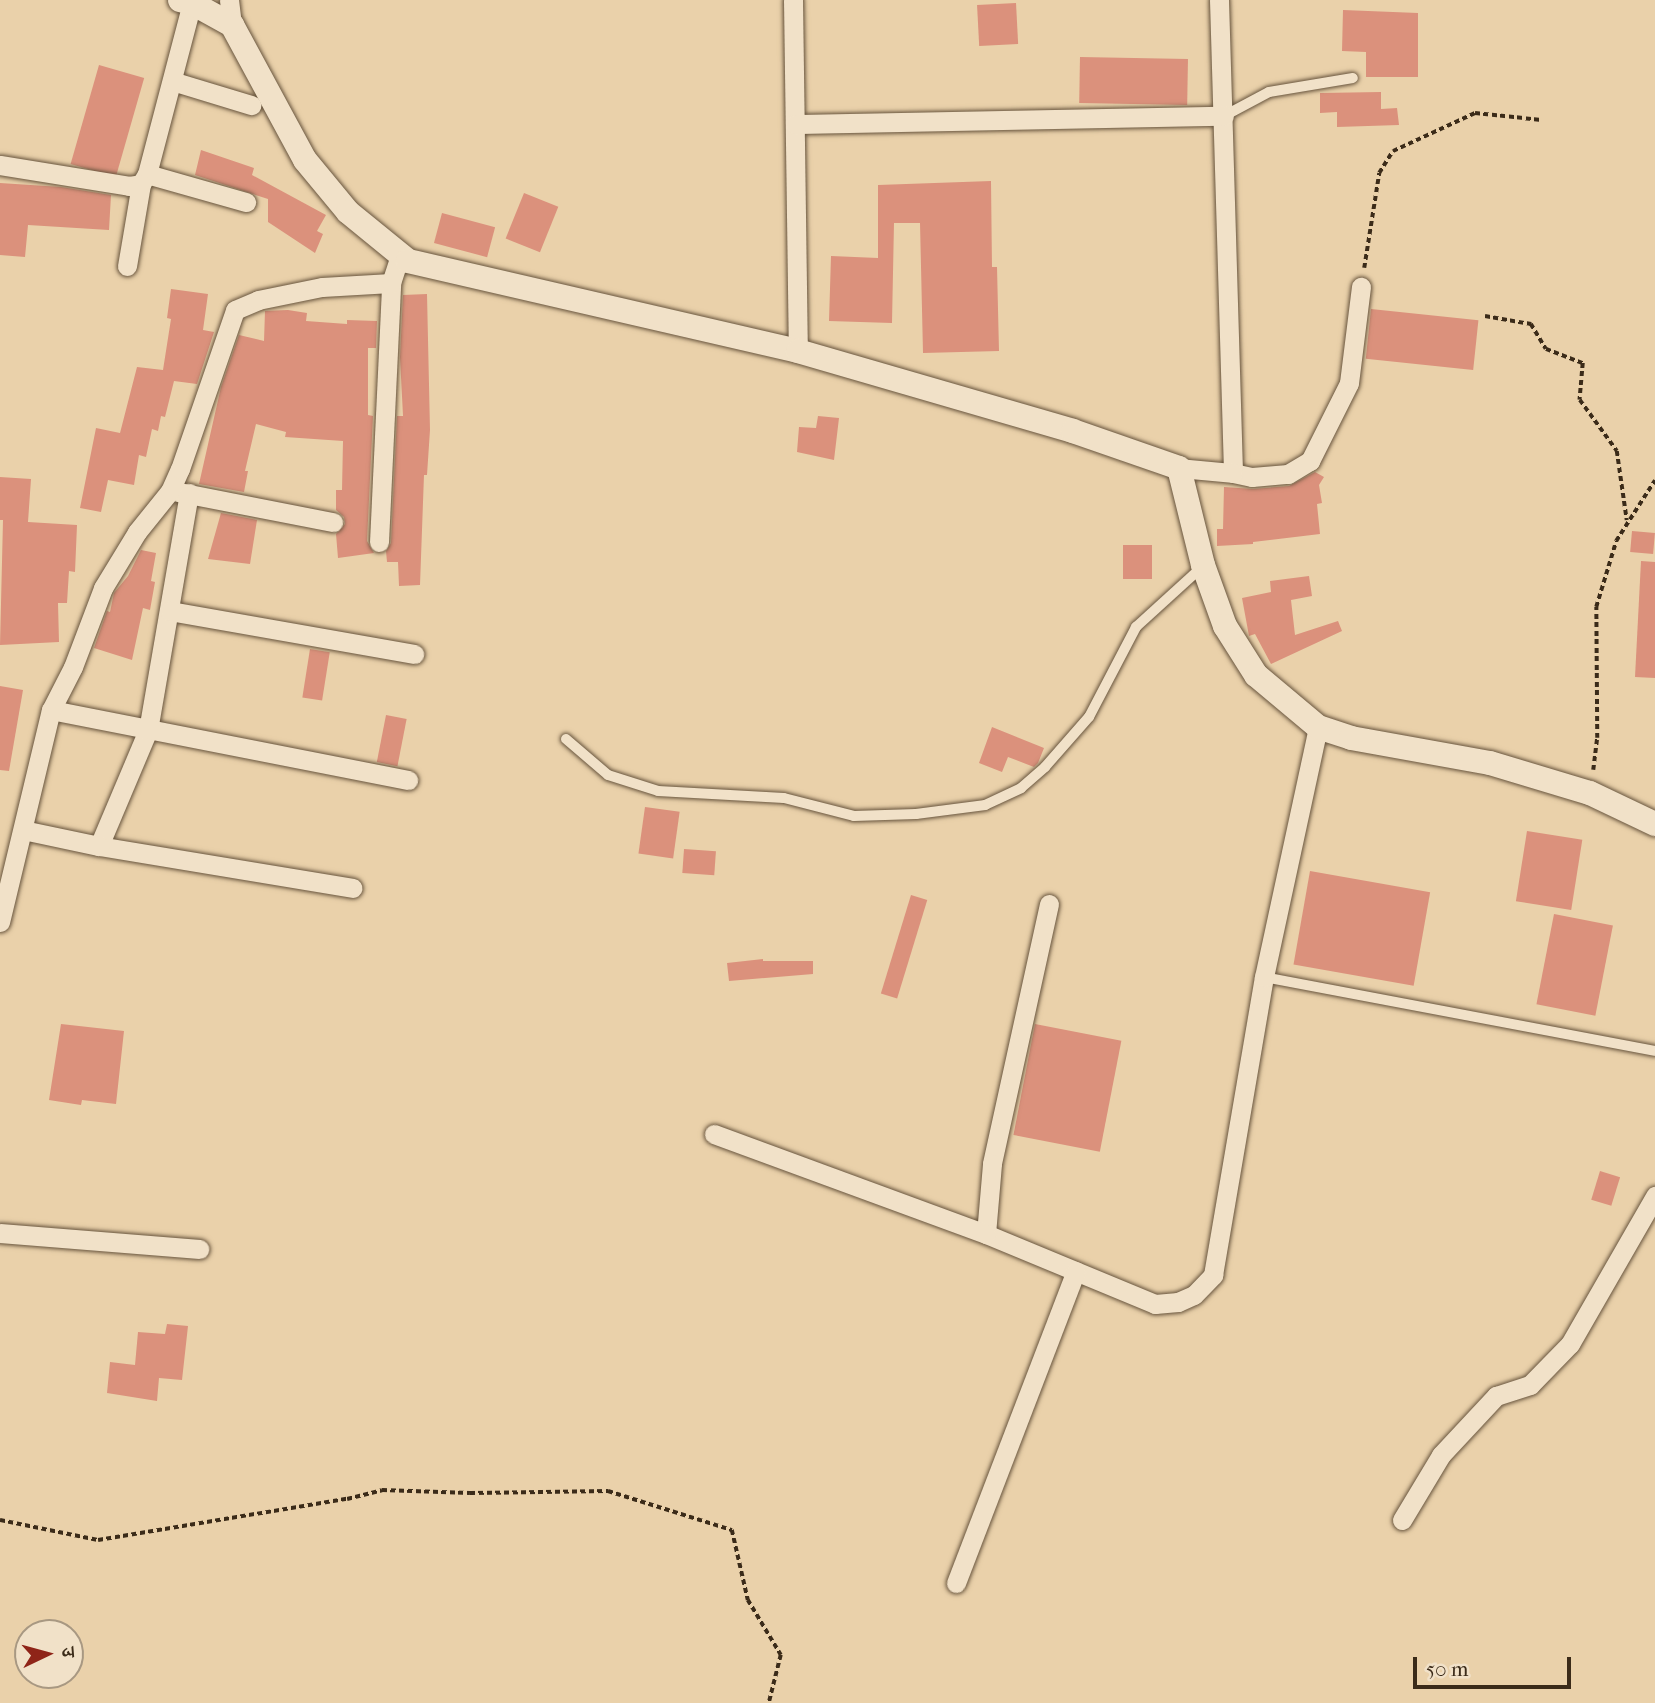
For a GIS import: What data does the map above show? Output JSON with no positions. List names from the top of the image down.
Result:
{
  "scale_bar": "50 m",
  "north": "right"
}
